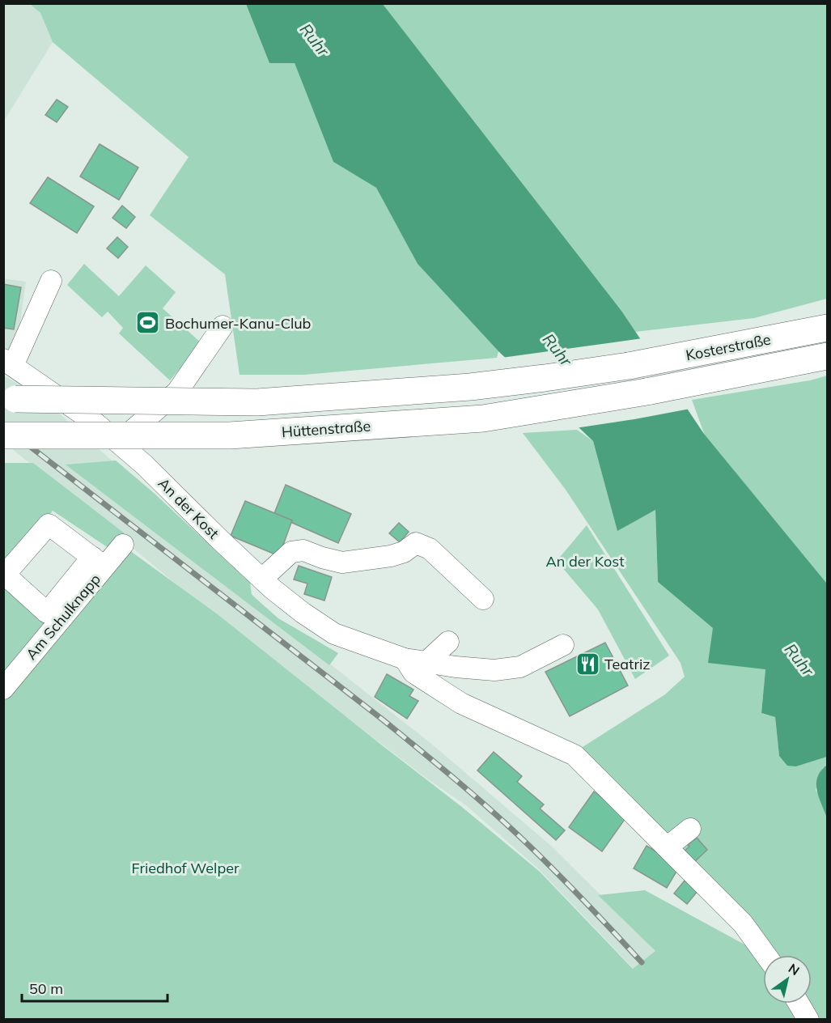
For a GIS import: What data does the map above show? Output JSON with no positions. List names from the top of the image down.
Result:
{
  "streets": {
    "main road": ["Kosterstraße", "Hüttenstraße"],
    "street": ["An der Kost", "Am Schulknapp"]
  },
  "crossings": [
    ["Kosterstraße", "Hüttenstraße"]
  ],
  "water": ["Ruhr"],
  "parks": ["An der Kost", "Friedhof Welper"],
  "places": {
    "sports": ["Bochumer-Kanu-Club"],
    "restaurant": ["Teatriz"]
  },
  "scale_bar": "50 m",
  "north": "top right"
}
